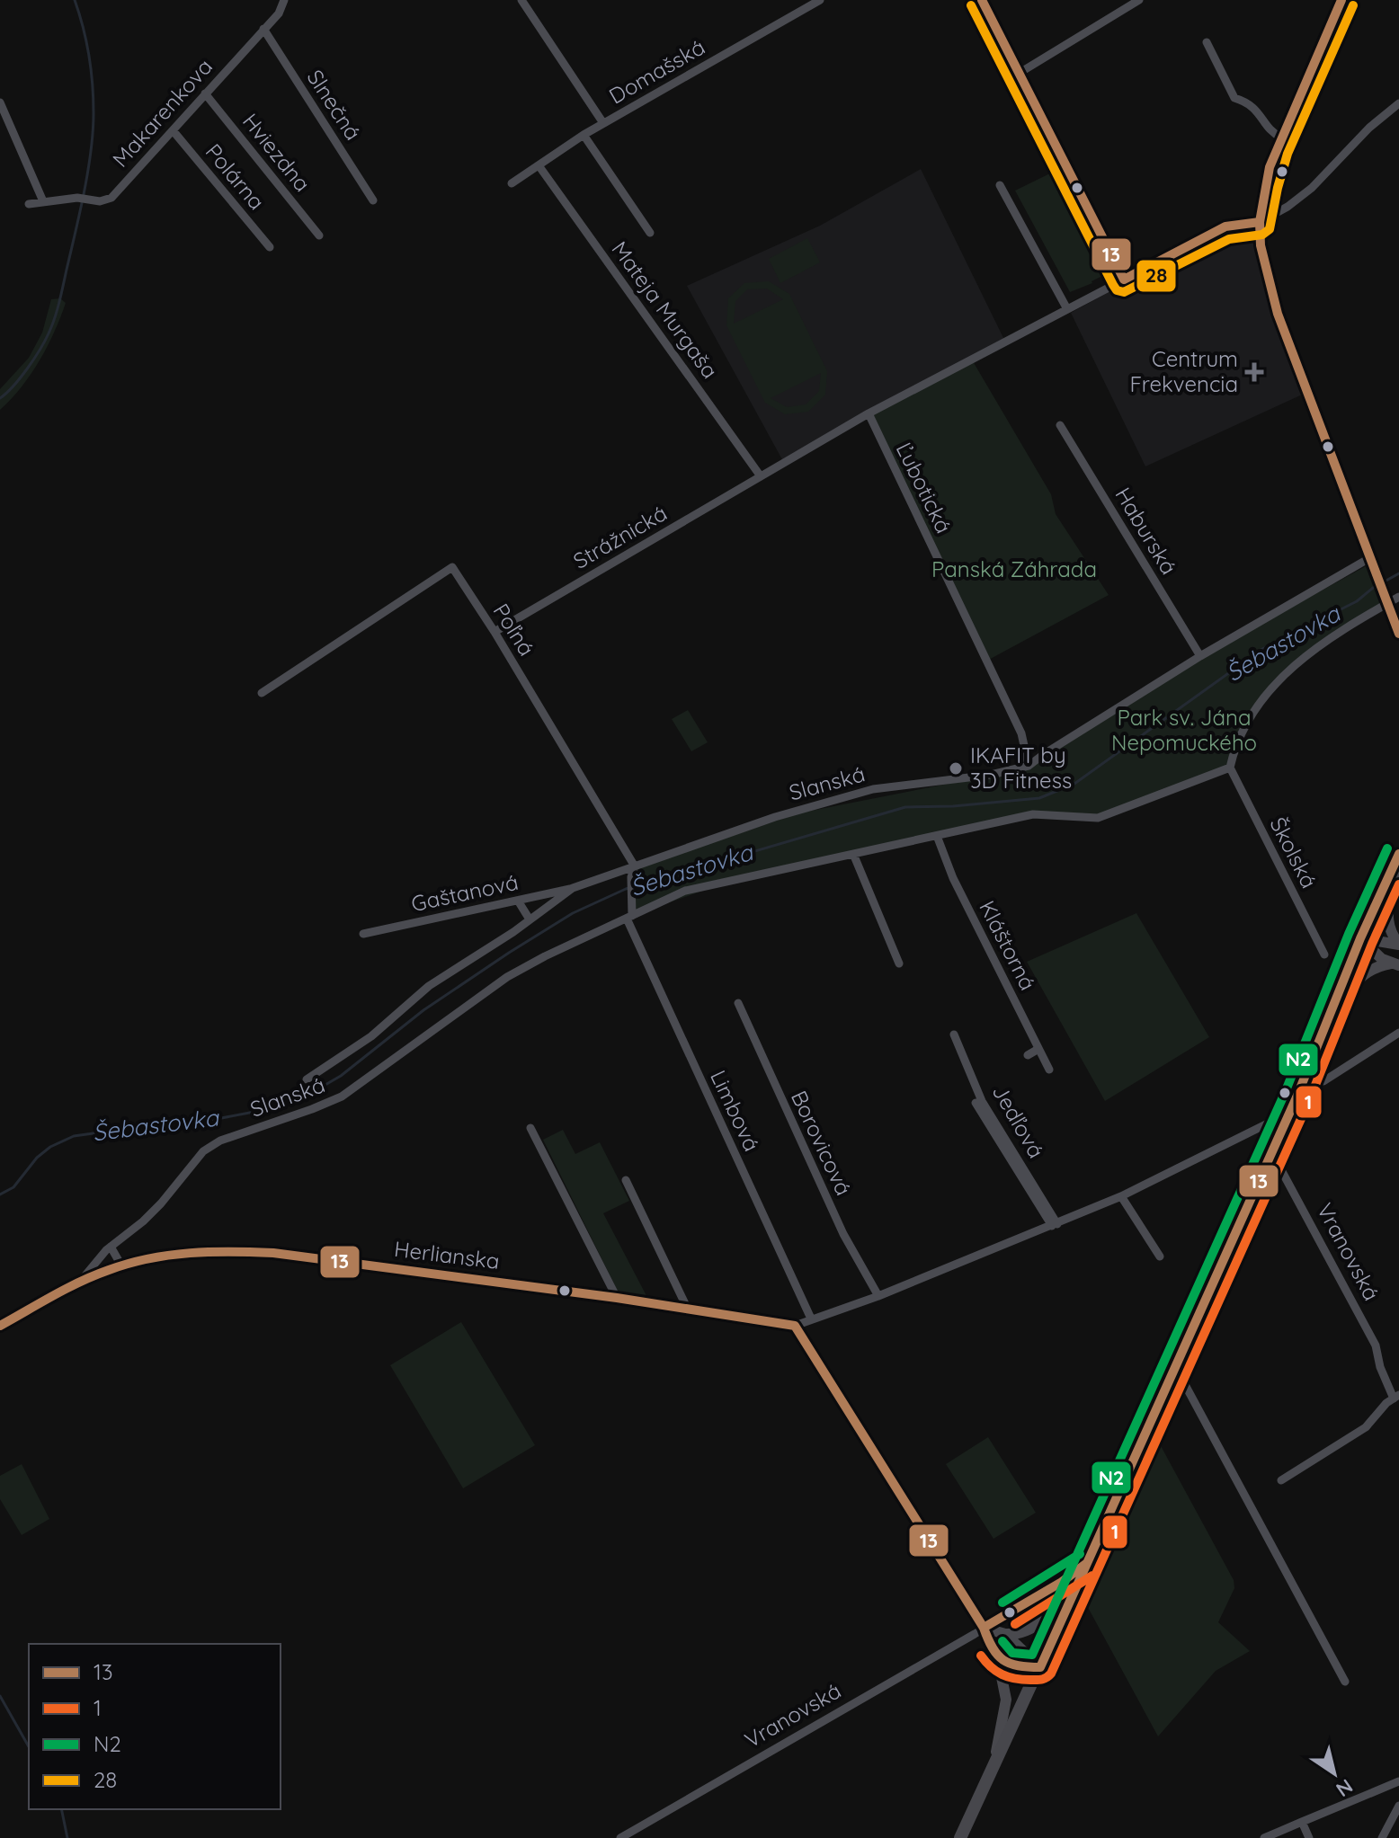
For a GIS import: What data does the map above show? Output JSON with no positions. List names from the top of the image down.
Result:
{
  "streets": {
    "street": [
      "Domašská",
      "Slnečná",
      "Makarenkova",
      "Hviezdna",
      "Polárna",
      "Mateja Murgaša",
      "Ľubotická",
      "Haburská",
      "Strážnická",
      "Poľná",
      "Slanská",
      "Školská",
      "Gaštanová",
      "Kláštorná",
      "Limbová",
      "Jedľová",
      "Borovicová",
      "Vranovská",
      "Herlianska"
    ]
  },
  "crossings": [
    ["Slnečná", "Makarenkova"],
    ["Makarenkova", "Hviezdna"],
    ["Makarenkova", "Polárna"],
    ["Mateja Murgaša", "Strážnická"],
    ["Ľubotická", "Strážnická"],
    ["Ľubotická", "Slanská"],
    ["Haburská", "Slanská"],
    ["Strážnická", "Poľná"],
    ["Poľná", "Slanská"],
    ["Slanská", "Školská"],
    ["Slanská", "Gaštanová"],
    ["Slanská", "Kláštorná"],
    ["Slanská", "Limbová"],
    ["Slanská", "Herlianska"]
  ],
  "water": ["Šebastovka"],
  "parks": ["Panská Záhrada", "Park sv. Jána Nepomuckého"],
  "places": {
    "health": ["Centrum Frekvencia"],
    "other": ["IKAFIT by 3D Fitness"]
  },
  "lines": [
    "transit line 13",
    "transit line 28",
    "transit line N2",
    "transit line 1"
  ],
  "legend": [
    "13",
    "1",
    "N2",
    "28"
  ],
  "north": "bottom right"
}
